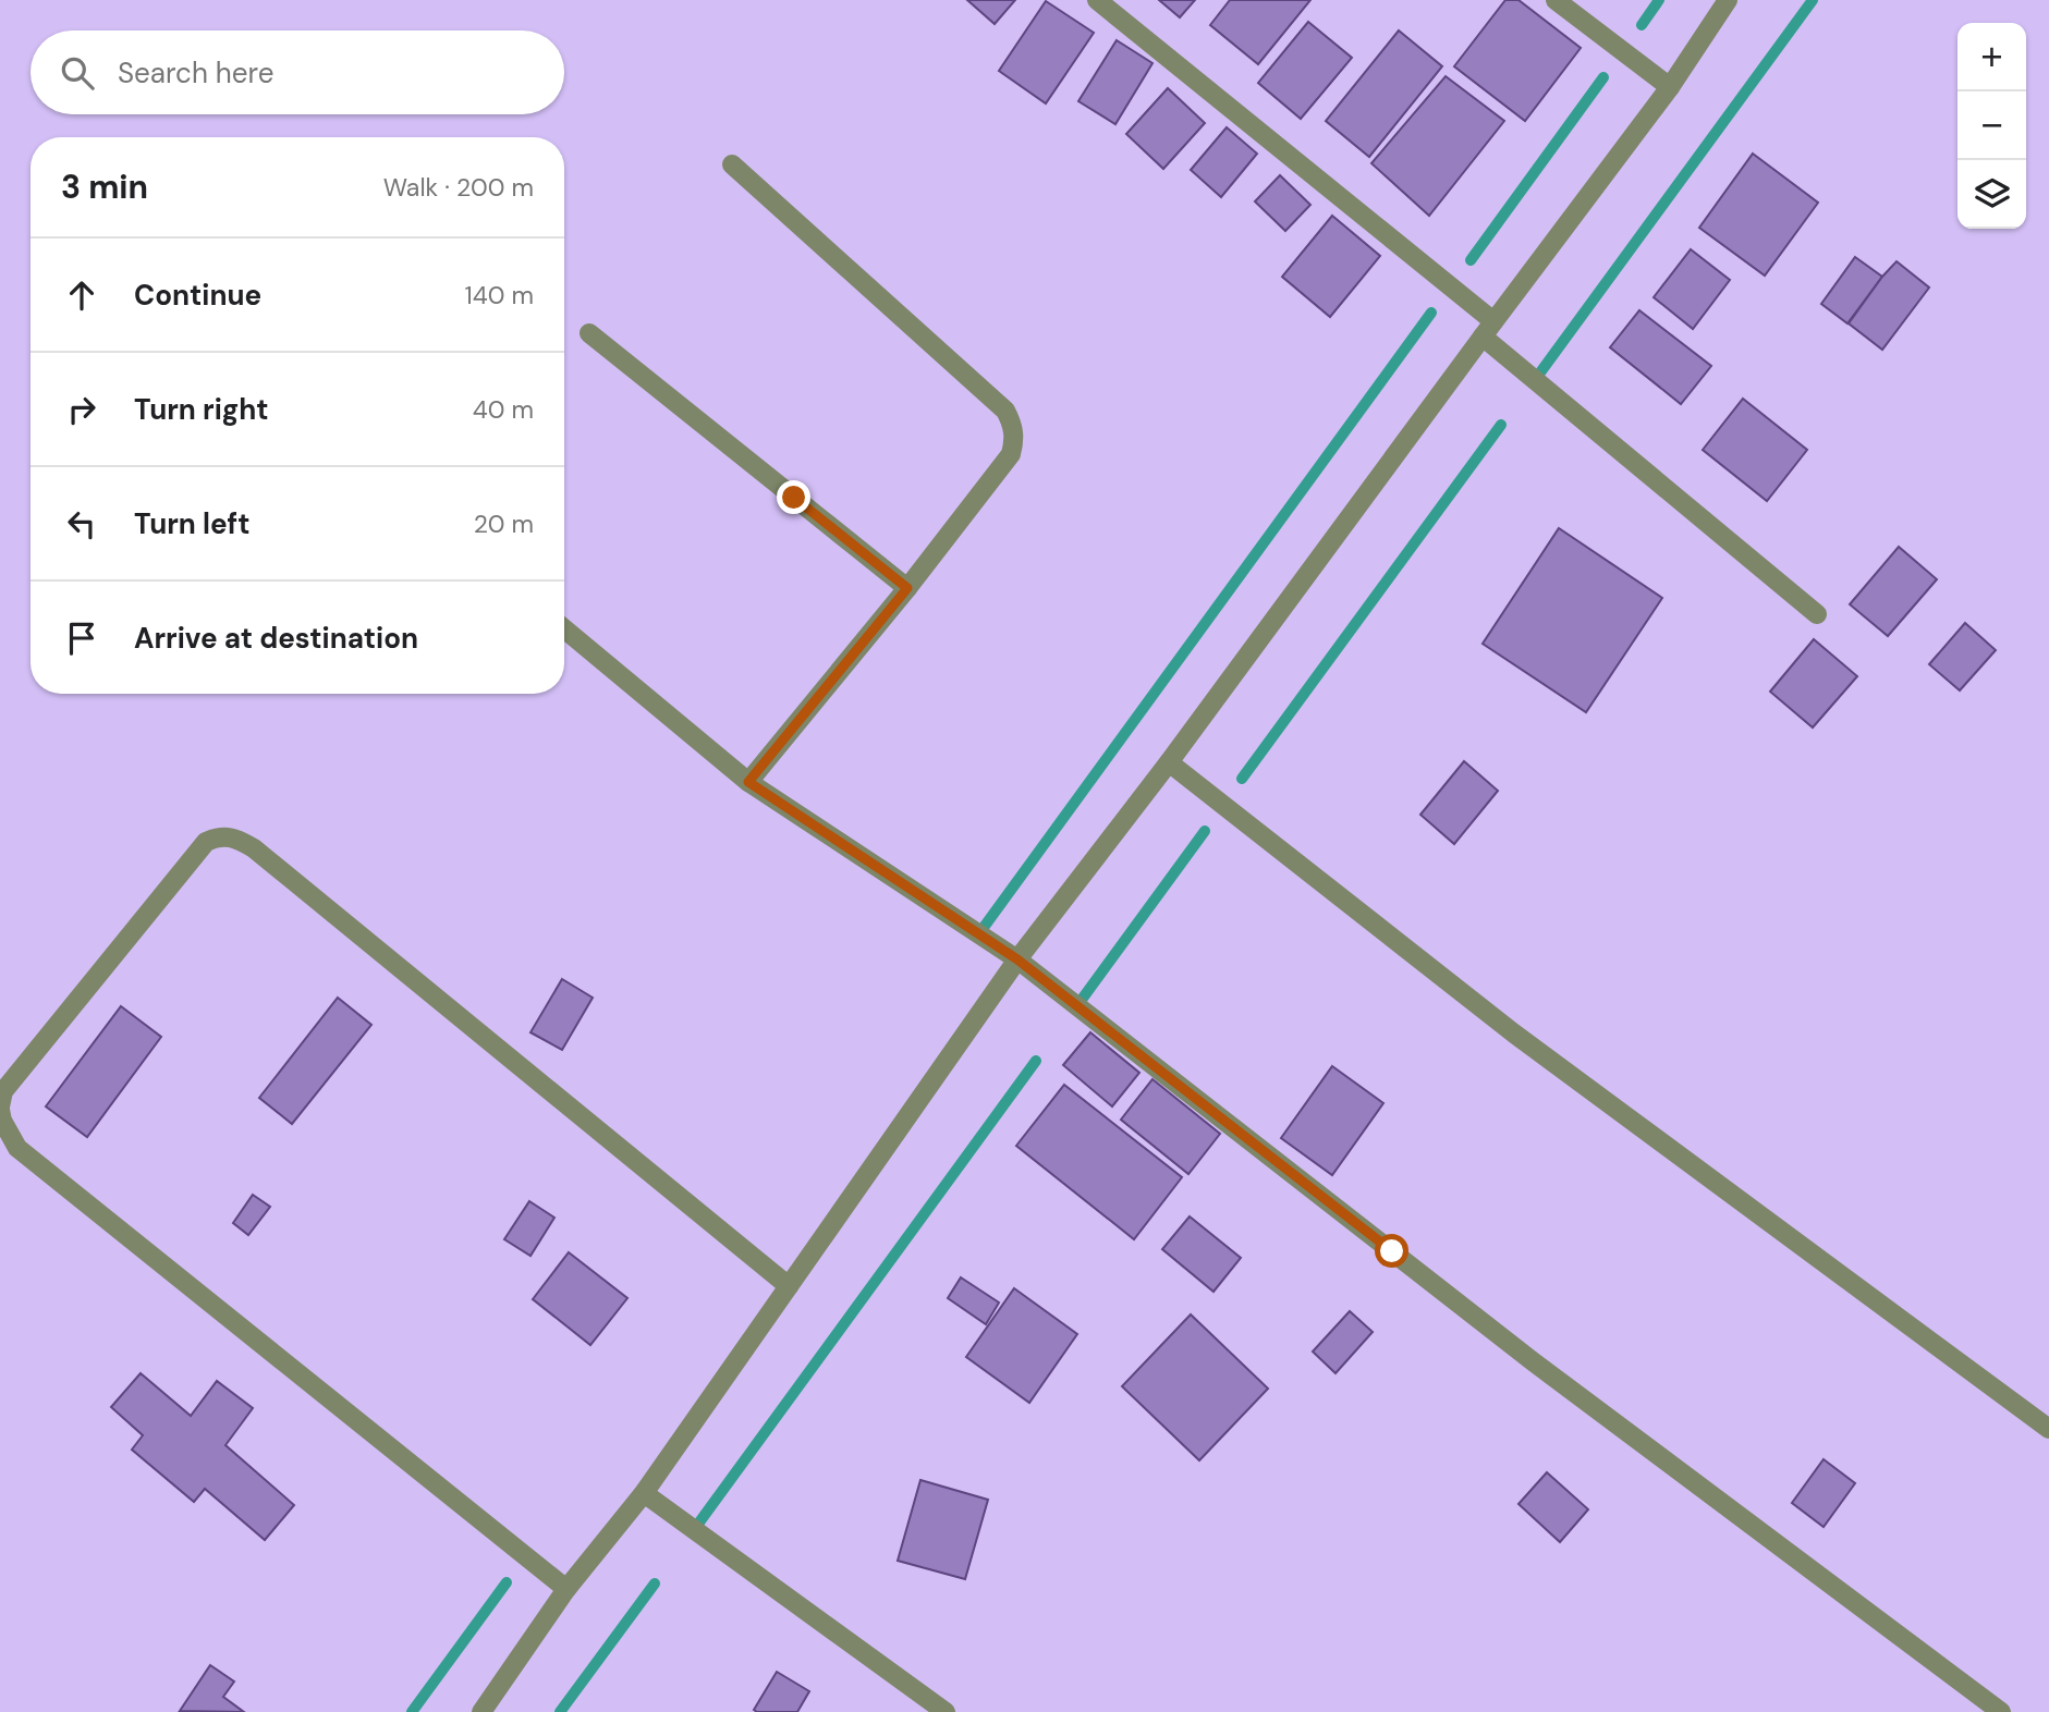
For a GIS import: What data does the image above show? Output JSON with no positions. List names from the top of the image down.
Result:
{
  "page": {
    "map_buttons": ["+", "−"],
    "search": "Search here",
    "heading": ["3 min", "Walk · 200 m"],
    "list": [
      ["Continue", "140 m"],
      ["Turn right", "40 m"],
      ["Turn left", "20 m"],
      "Arrive at destination"
    ]
  }
}
